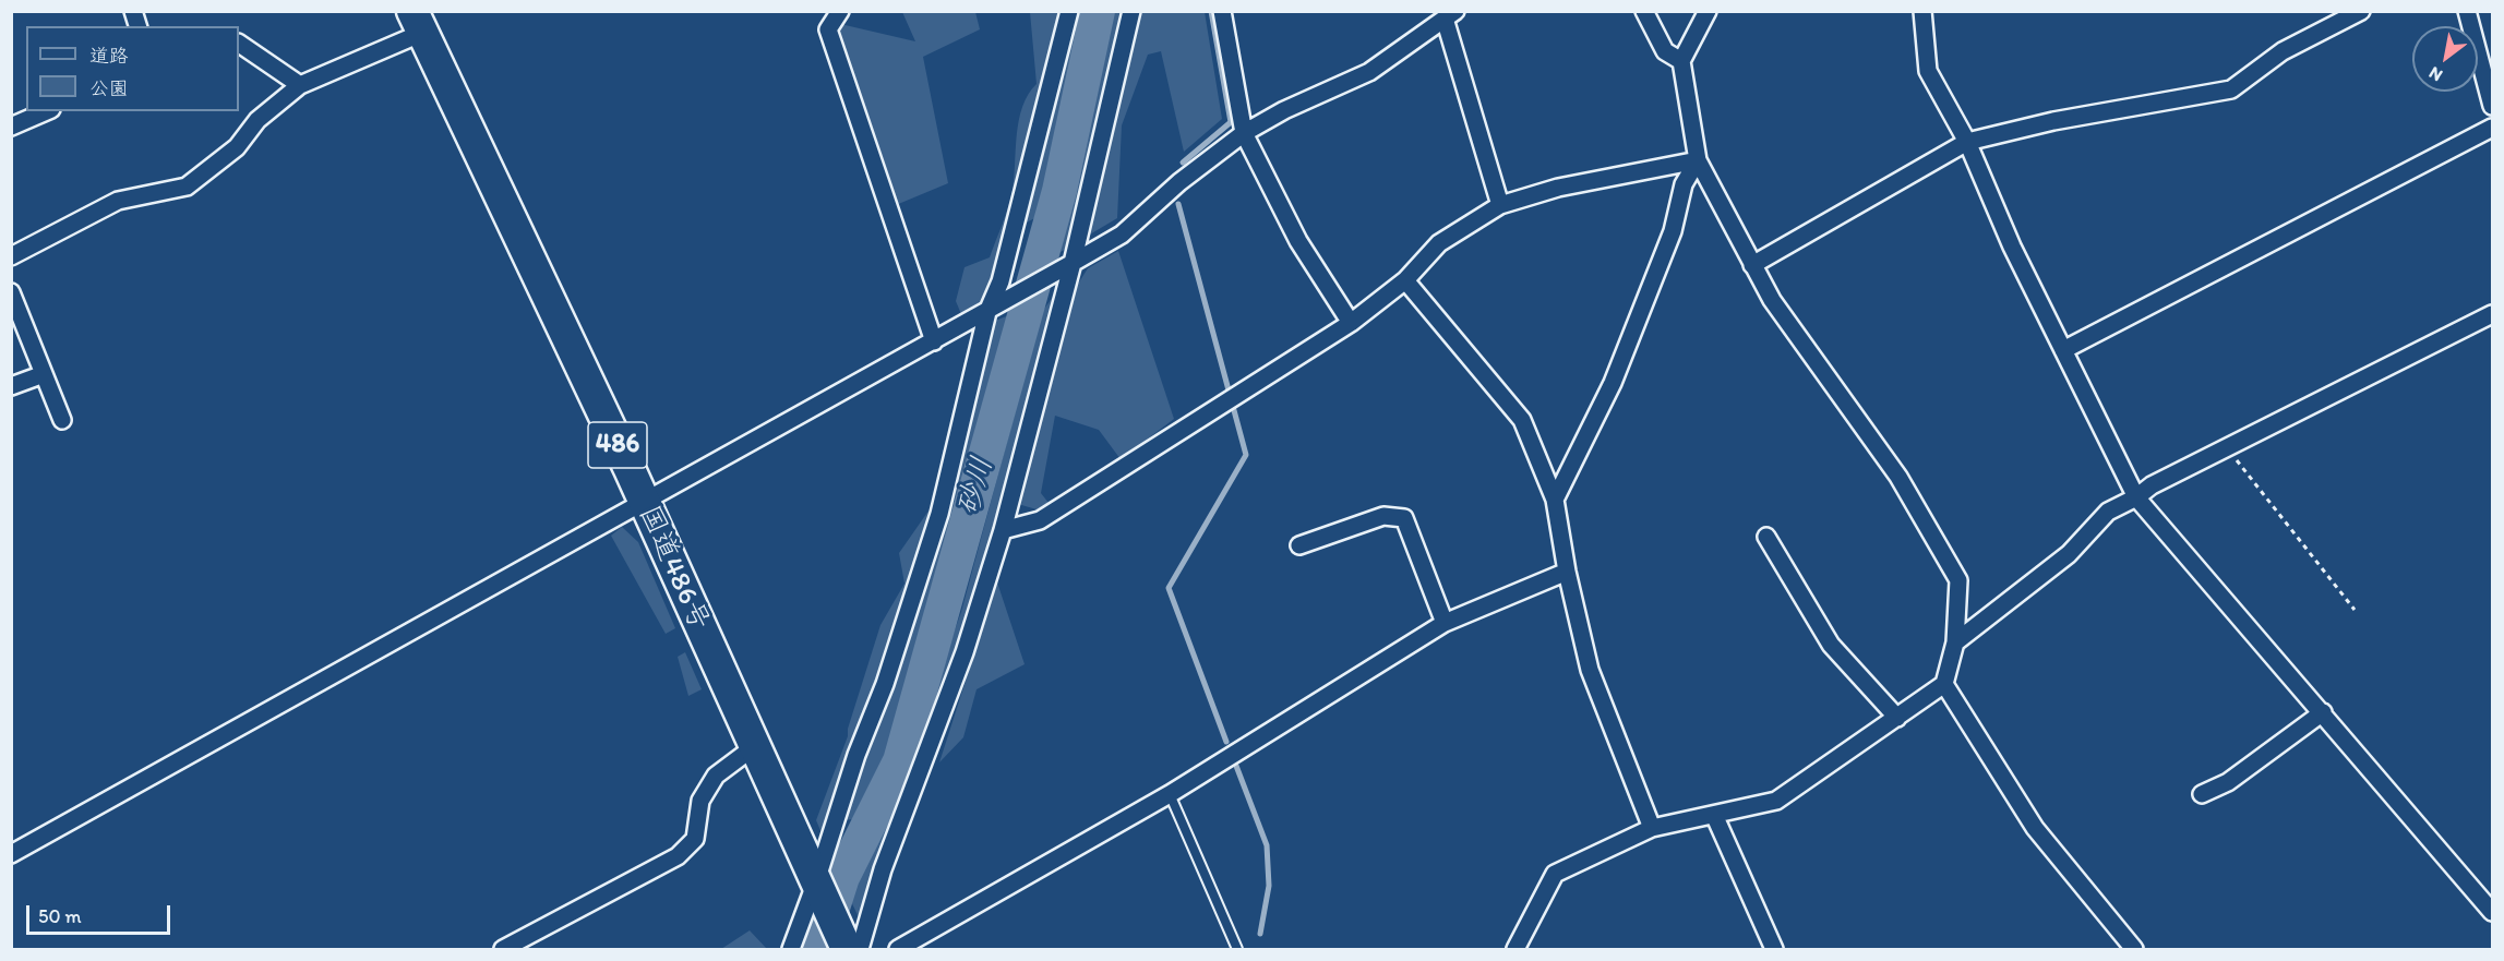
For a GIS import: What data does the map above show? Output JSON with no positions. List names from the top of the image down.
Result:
{
  "streets": {
    "highway": ["486", "国道486号"]
  },
  "water": ["砂川"],
  "legend": ["道路", "公園"],
  "scale_bar": "50 m",
  "north": "bottom left"
}
